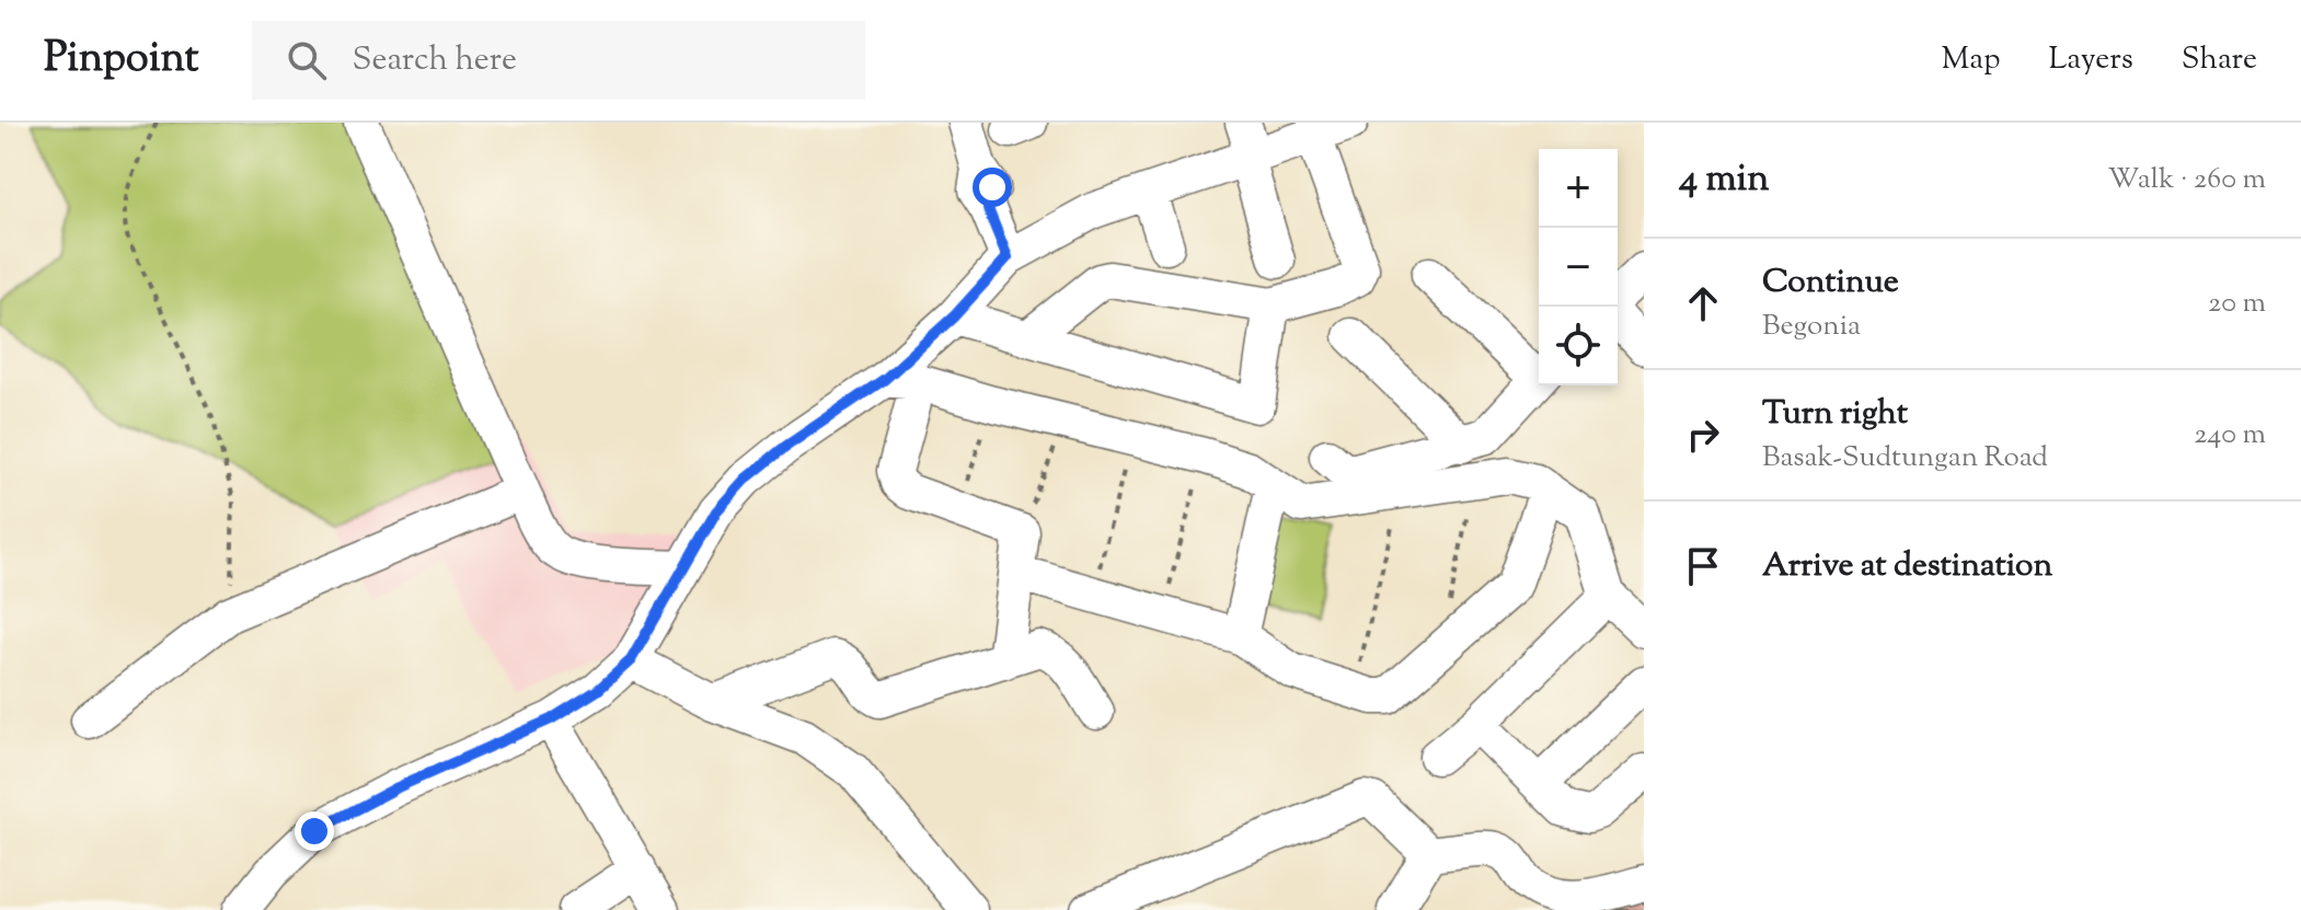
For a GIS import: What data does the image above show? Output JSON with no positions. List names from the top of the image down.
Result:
{
  "page": {
    "header": "Pinpoint",
    "search": "Search here",
    "nav": ["Map", "Layers", "Share"],
    "heading": ["4 min", "Walk · 260 m"],
    "map_buttons": ["+", "−"],
    "list": [
      ["Continue", "Begonia", "20 m"],
      ["Turn right", "Basak-Sudtungan Road", "240 m"],
      "Arrive at destination"
    ]
  }
}
